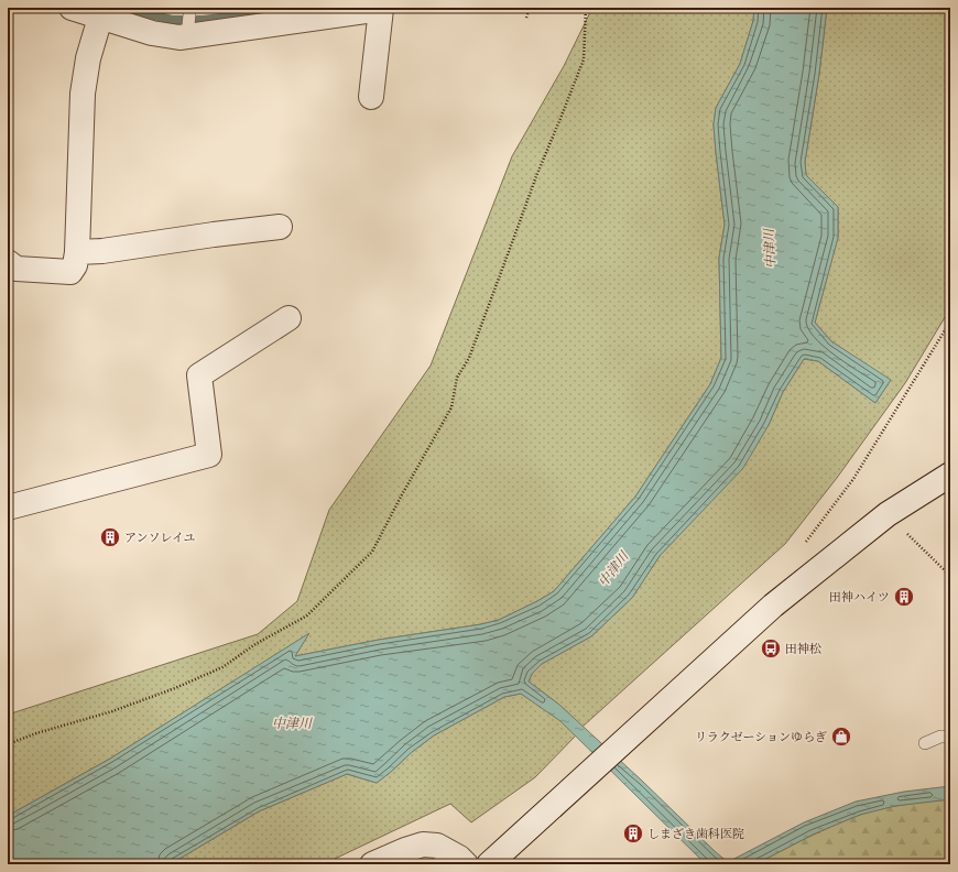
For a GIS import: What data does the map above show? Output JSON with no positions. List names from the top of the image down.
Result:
{
  "water": ["中津川"],
  "places": {
    "building": ["アンソレイユ", "田神ハイツ", "しまざき歯科医院"],
    "bus stop": ["田神松"],
    "shop": ["リラクゼーションゆらぎ"]
  }
}
